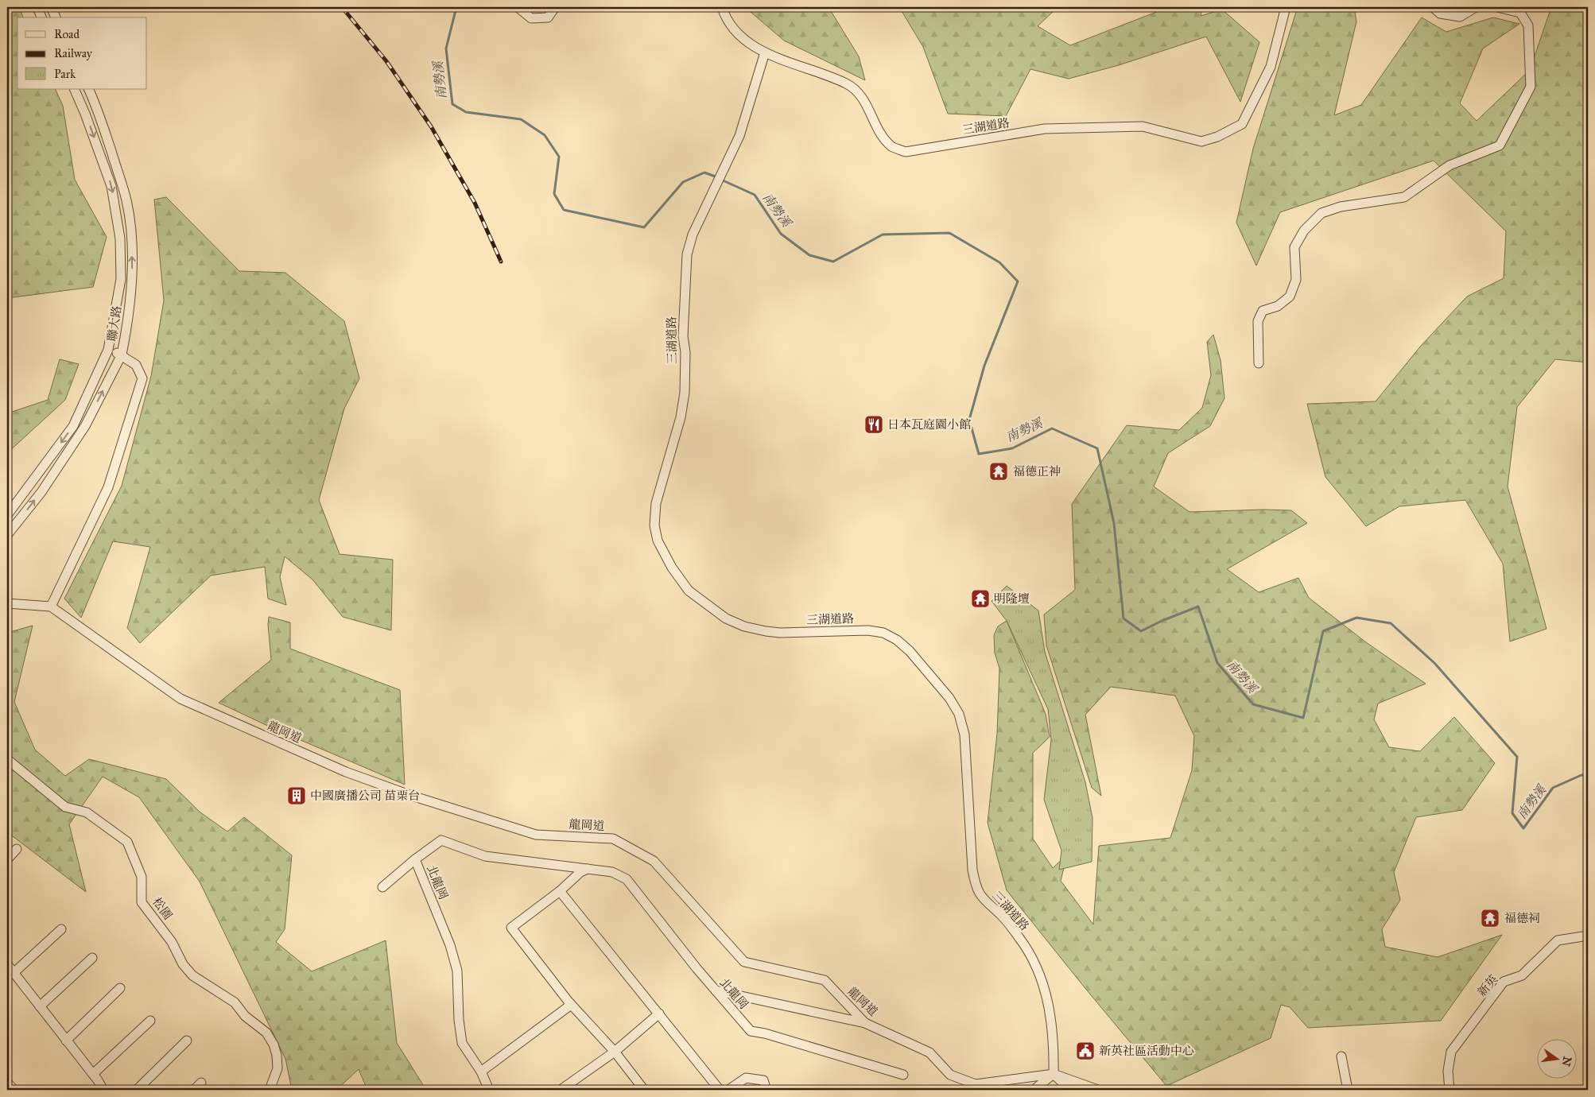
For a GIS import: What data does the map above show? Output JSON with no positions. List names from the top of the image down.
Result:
{
  "streets": {
    "street": [
      "三湖道路",
      "聯大路",
      "龍岡道",
      "北龍岡",
      "松園",
      "新英"
    ]
  },
  "crossings": [
    ["三湖道路", "龍岡道"]
  ],
  "water": ["南勢溪"],
  "places": {
    "restaurant": ["日本瓦庭園小館"],
    "temple": ["福德正神", "明隆壇", "福德祠"],
    "building": ["中國廣播公司 苗栗台"],
    "public building": ["新英社區活動中心"]
  },
  "legend": ["Road", "Railway", "Park"],
  "north": "right"
}
